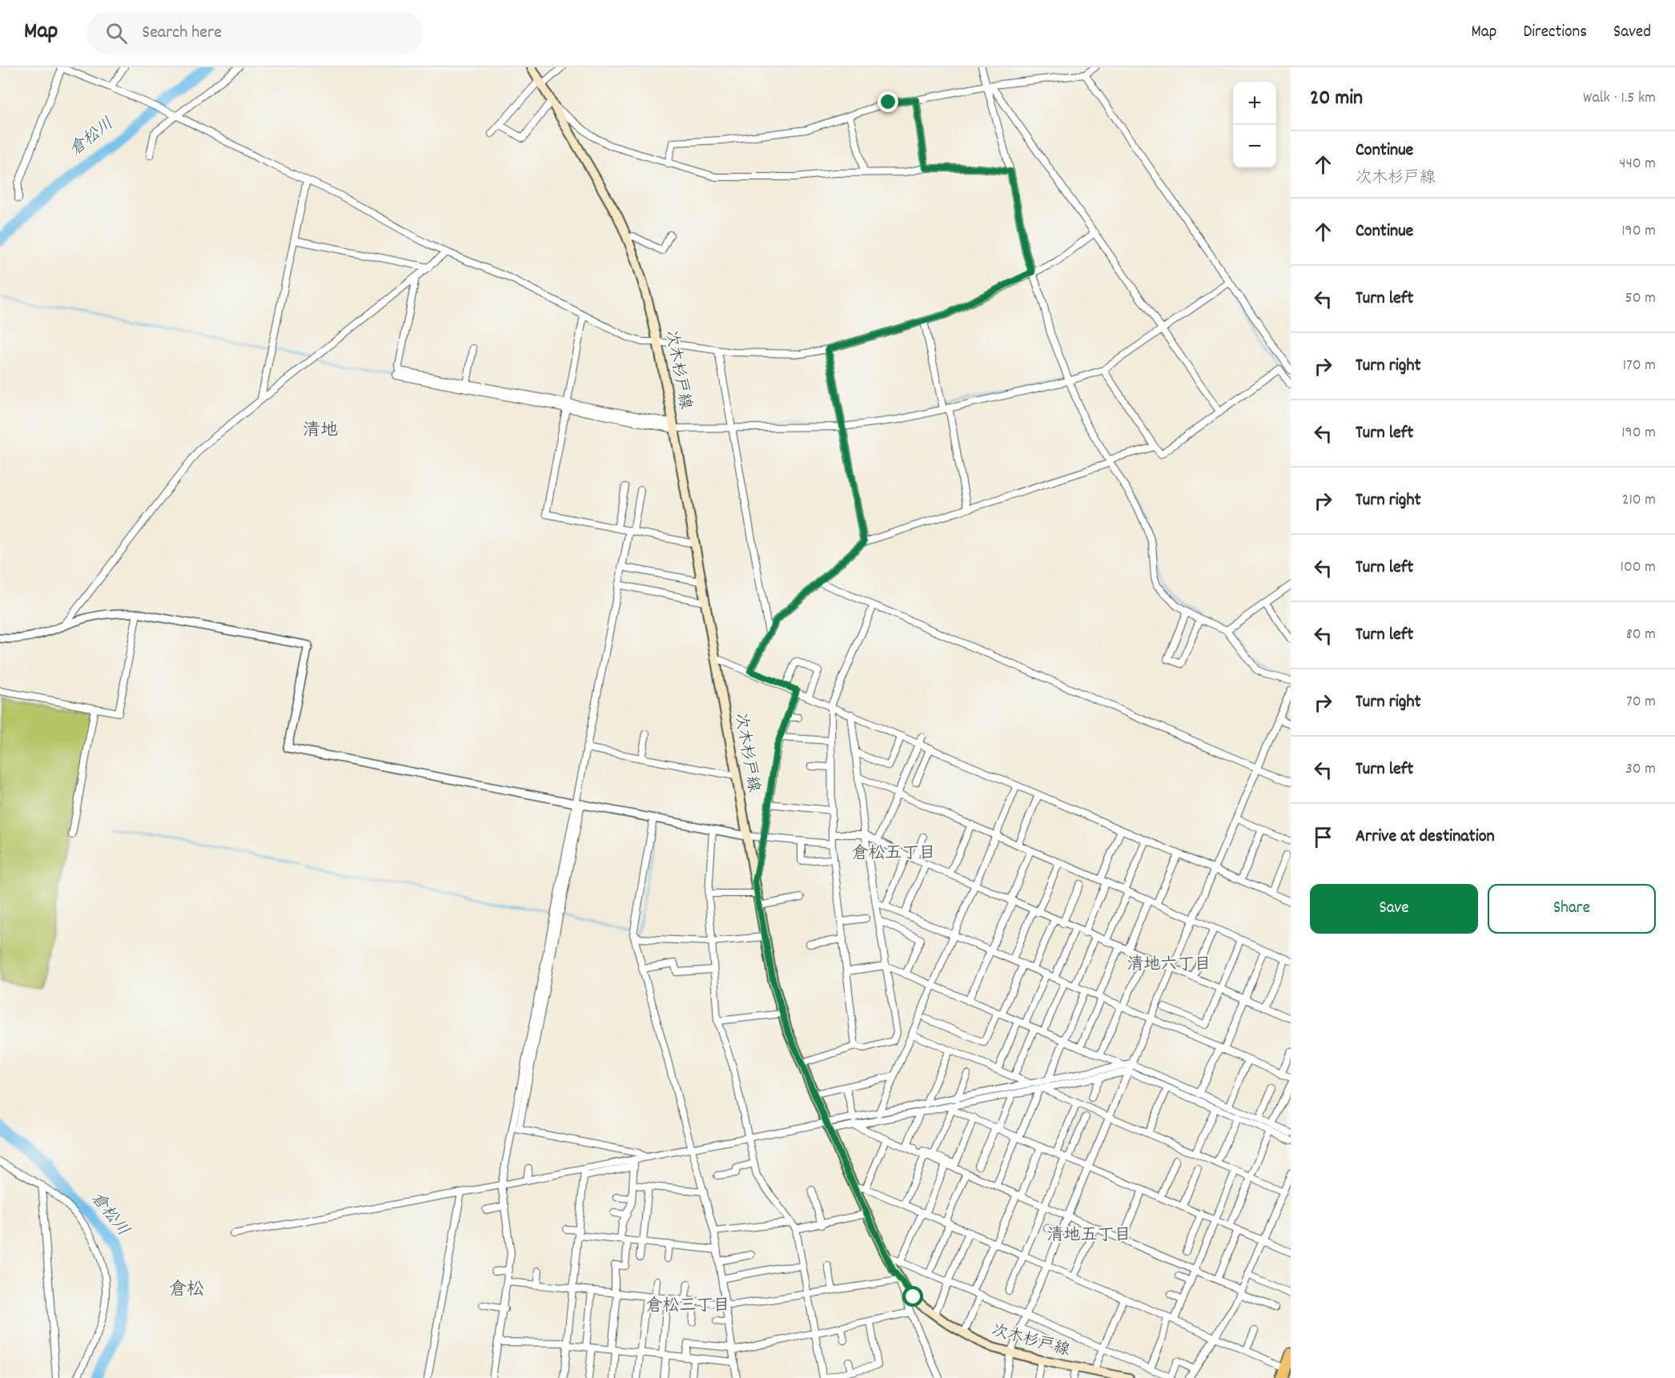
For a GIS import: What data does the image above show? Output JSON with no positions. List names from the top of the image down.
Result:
{
  "streets": {
    "main road": ["次木杉戸線"]
  },
  "districts": [
    "清地",
    "倉松五丁目",
    "清地六丁目",
    "清地五丁目",
    "倉松",
    "倉松三丁目"
  ],
  "water": ["倉松川"],
  "page": {
    "header": "Map",
    "search": "Search here",
    "nav": ["Map", "Directions", "Saved"],
    "heading": ["20 min", "Walk · 1.5 km"],
    "map_buttons": ["+", "−"],
    "list": [
      ["Continue", "次木杉戸線", "440 m"],
      ["Continue", "190 m"],
      ["Turn left", "50 m"],
      ["Turn right", "170 m"],
      ["Turn left", "190 m"],
      ["Turn right", "210 m"],
      ["Turn left", "100 m"],
      ["Turn left", "80 m"],
      ["Turn right", "70 m"],
      ["Turn left", "30 m"],
      "Arrive at destination"
    ],
    "buttons": ["Save", "Share"]
  }
}
